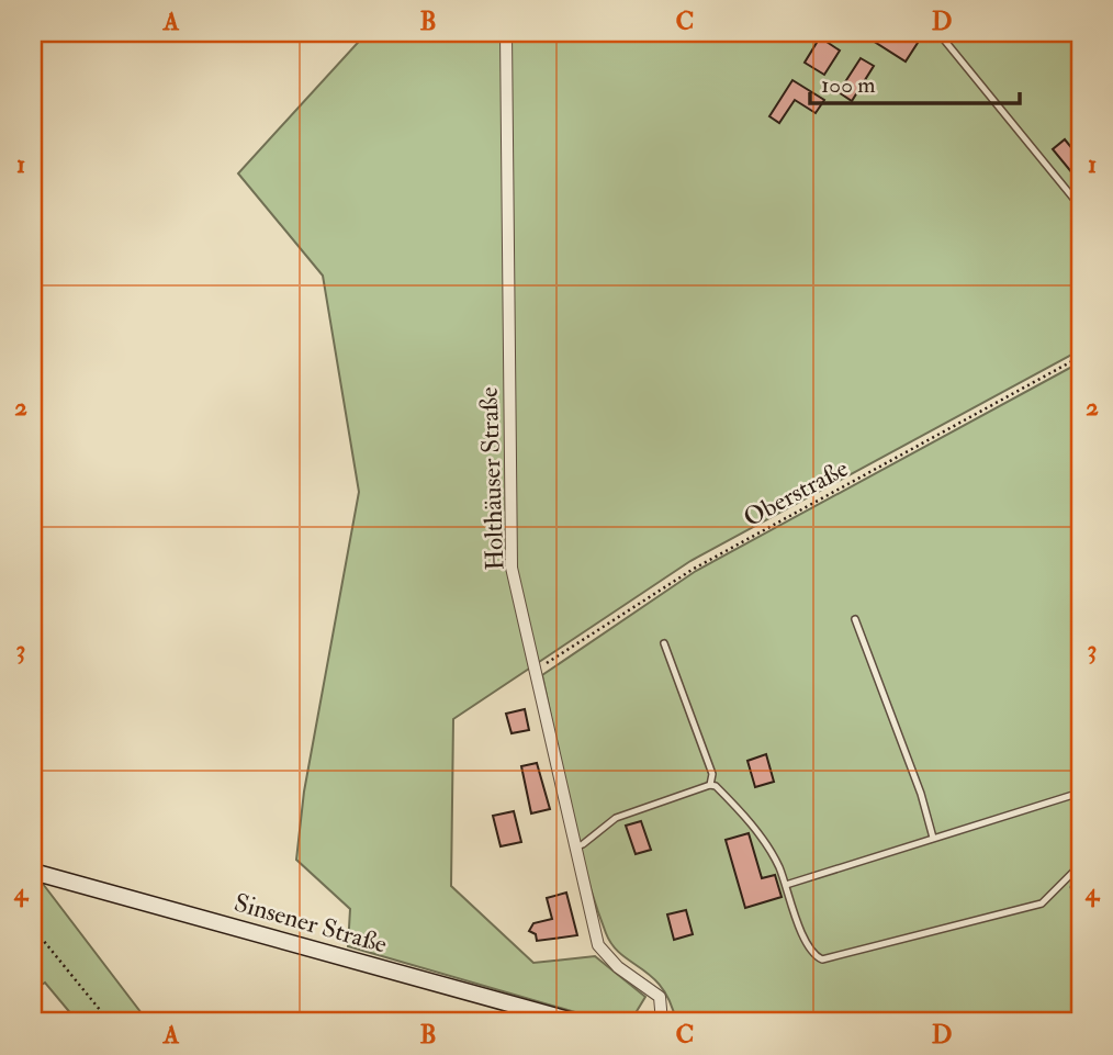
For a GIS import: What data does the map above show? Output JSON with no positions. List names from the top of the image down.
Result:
{
  "streets": {
    "main road": ["Sinsener Straße"],
    "street": ["Holthäuser Straße"],
    "path": ["Oberstraße"]
  },
  "crossings": [
    ["Holthäuser Straße", "Oberstraße"]
  ],
  "scale_bar": "100 m",
  "grid": {
    "columns": [
      "A",
      "B",
      "C",
      "D"
    ],
    "rows": [
      "1",
      "2",
      "3",
      "4"
    ]
  }
}
